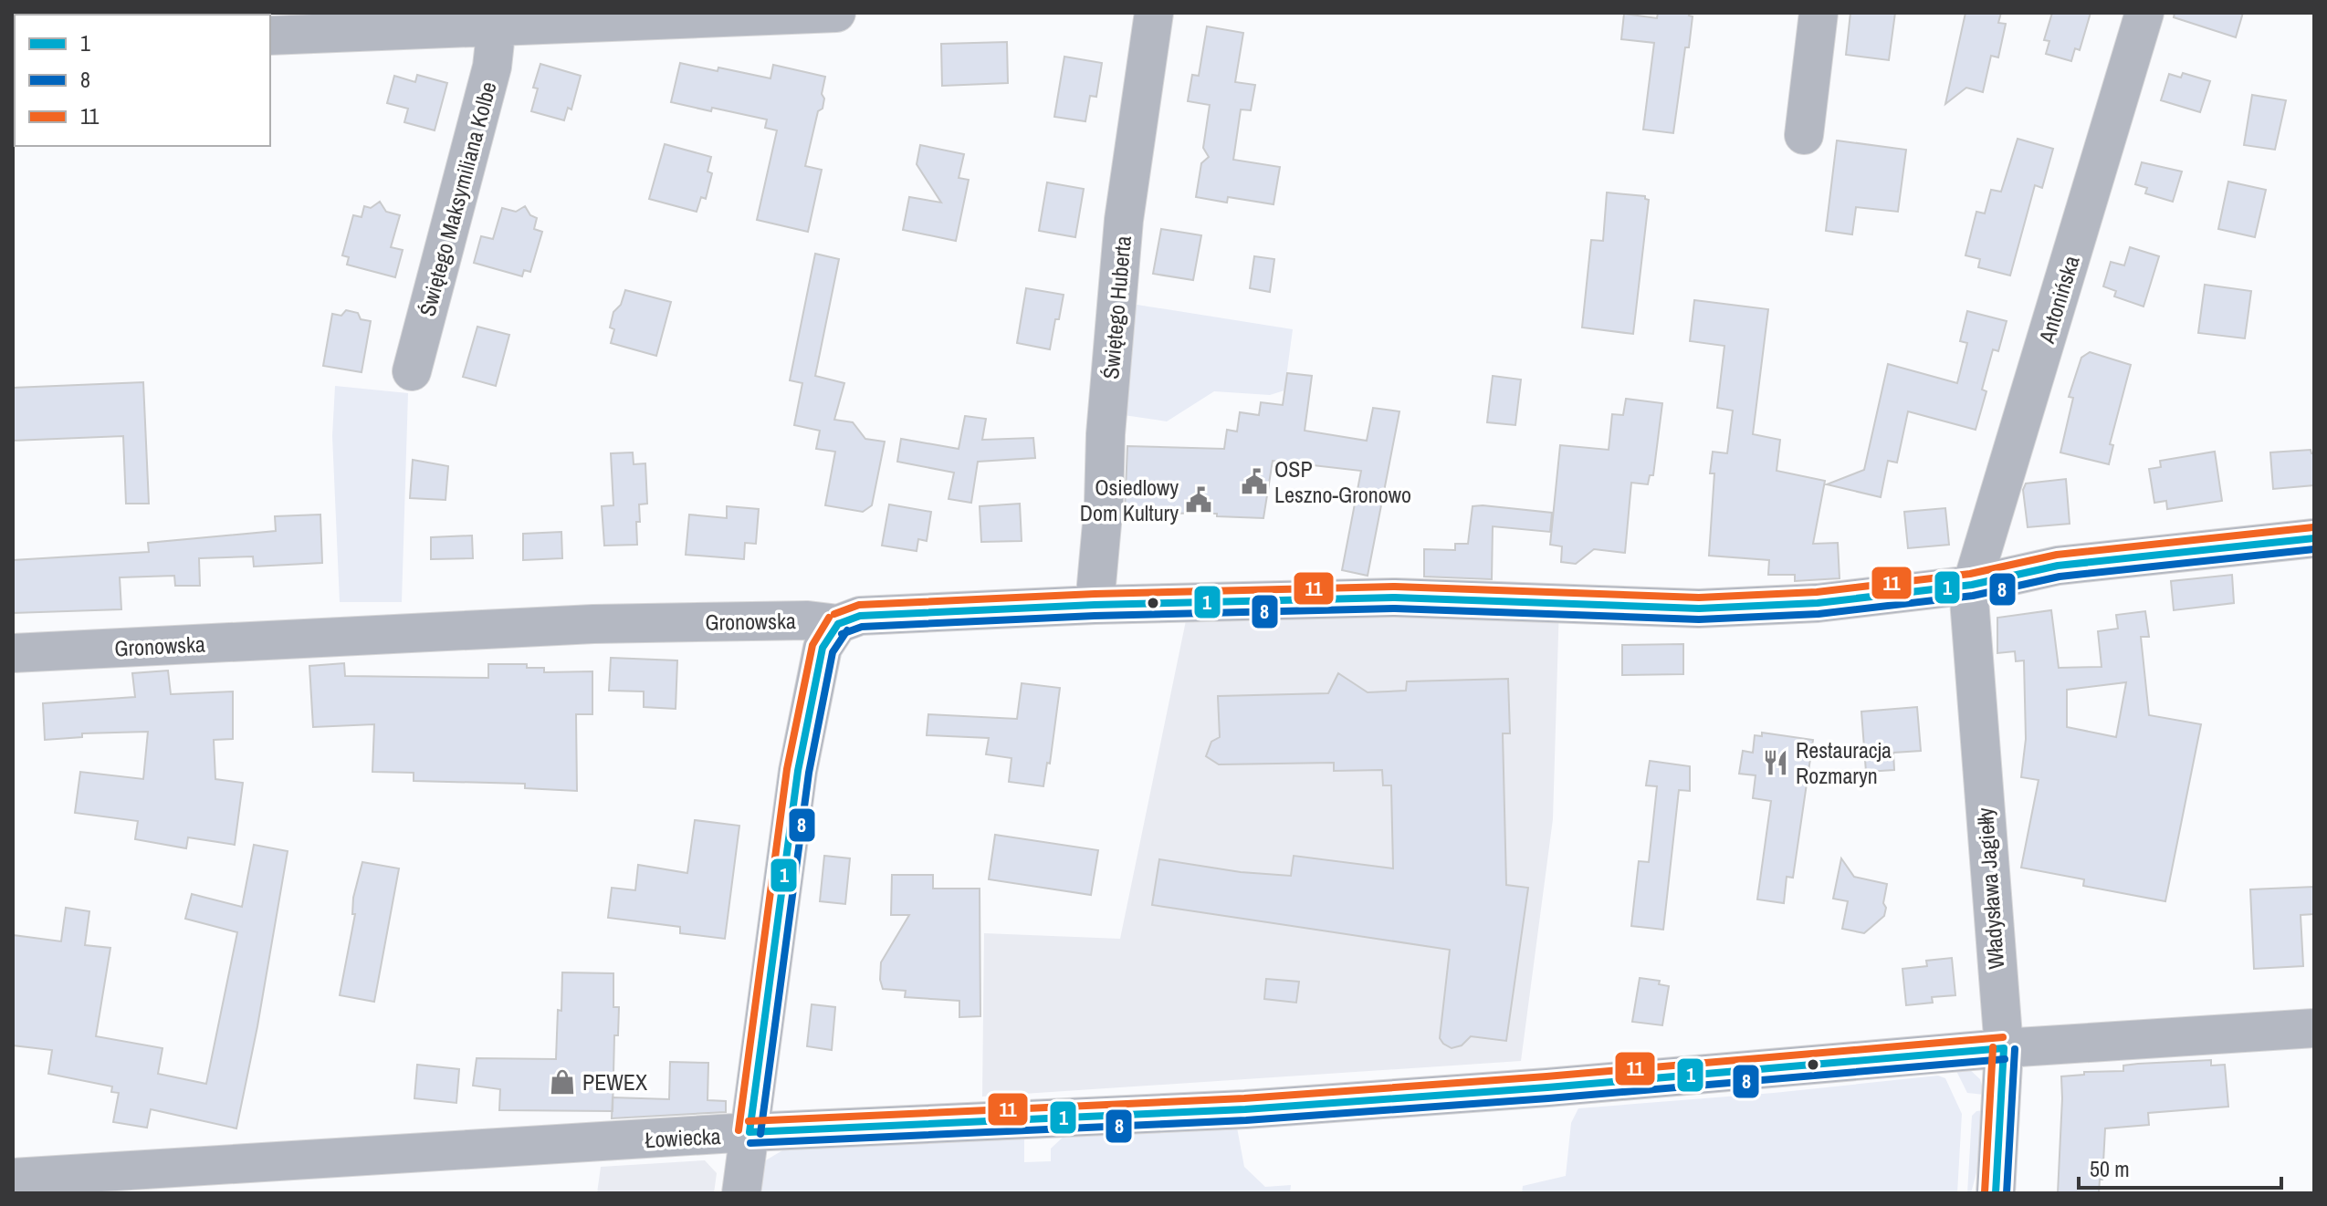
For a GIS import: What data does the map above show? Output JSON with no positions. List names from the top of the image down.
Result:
{
  "streets": {
    "street": [
      "Świętego Maksymiliana Kolbe",
      "Antonińska",
      "Świętego Huberta",
      "Gronowska",
      "Władysława Jagiełły",
      "Łowiecka"
    ]
  },
  "crossings": [
    ["Antonińska", "Gronowska"],
    ["Antonińska", "Władysława Jagiełły"],
    ["Świętego Huberta", "Gronowska"],
    ["Gronowska", "Władysława Jagiełły"],
    ["Władysława Jagiełły", "Łowiecka"]
  ],
  "places": {
    "public building": ["OSP Leszno-Gronowo", "Osiedlowy Dom Kultury"],
    "restaurant": ["Restauracja Rozmaryn"],
    "shop": ["PEWEX"]
  },
  "lines": ["transit line 11", "transit line 1", "transit line 8"],
  "legend": ["1", "8", "11"],
  "scale_bar": "50 m"
}
